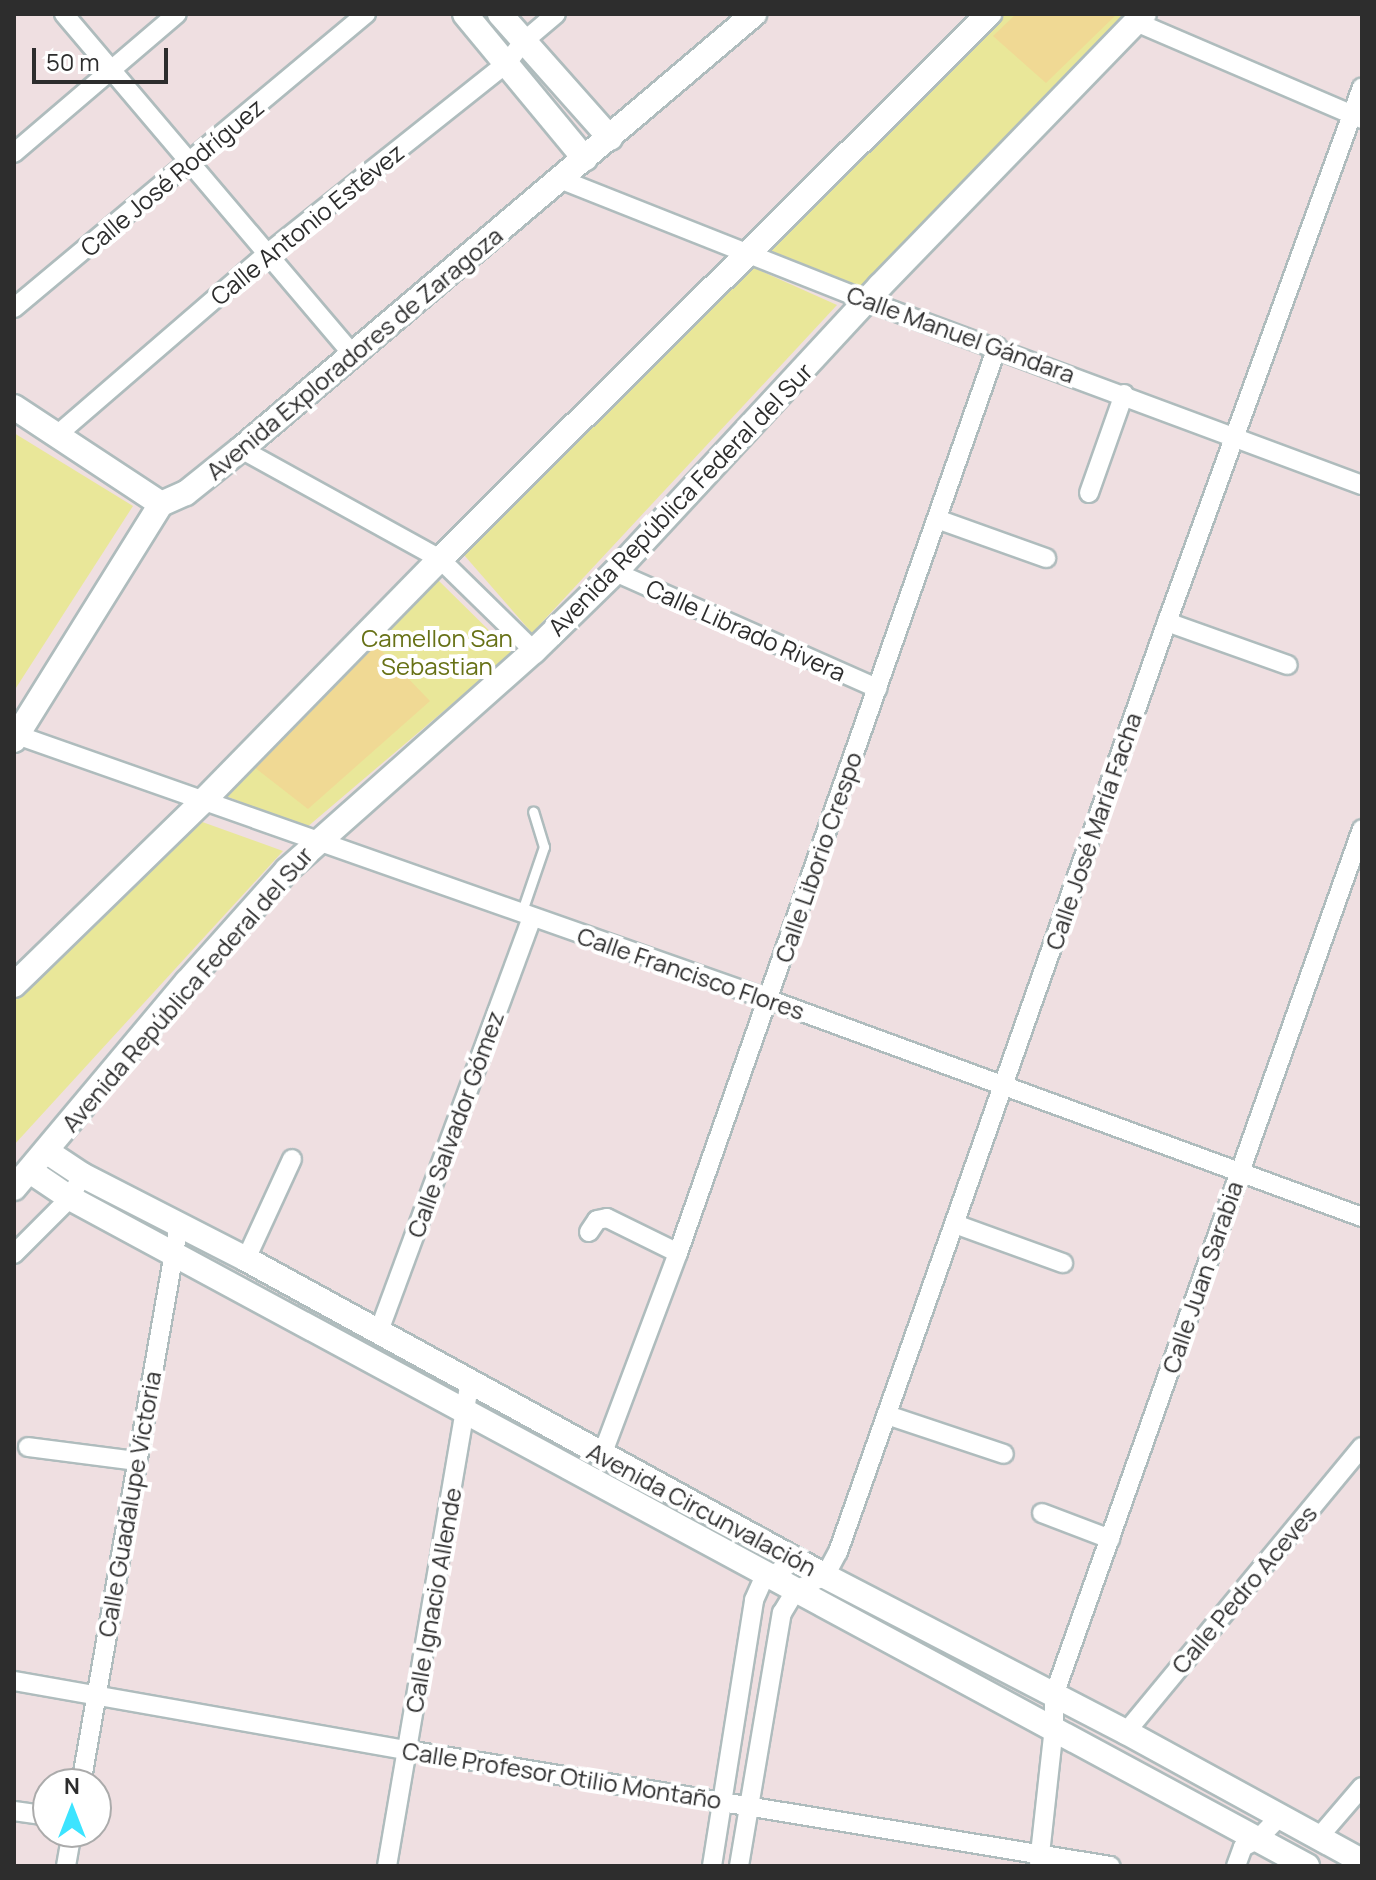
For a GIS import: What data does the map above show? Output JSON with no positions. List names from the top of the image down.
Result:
{
  "streets": {
    "street": [
      "Calle José Rodríguez",
      "Calle Antonio Estévez",
      "Calle Manuel Gándara",
      "Avenida Exploradores de Zaragoza",
      "Avenida República Federal del Sur",
      "Calle Librado Rivera",
      "Calle José María Facha",
      "Calle Liborio Crespo",
      "Calle Francisco Flores",
      "Calle Salvador Gómez",
      "Calle Juan Sarabia",
      "Calle Guadalupe Victoria",
      "Avenida Circunvalación",
      "Calle Pedro Aceves",
      "Calle Ignacio Allende",
      "Calle Profesor Otilio Montaño"
    ]
  },
  "crossings": [
    ["Calle Manuel Gándara", "Avenida Exploradores de Zaragoza"],
    ["Calle Manuel Gándara", "Avenida República Federal del Sur"],
    ["Calle Manuel Gándara", "Calle José María Facha"],
    ["Calle Manuel Gándara", "Calle Liborio Crespo"],
    ["Avenida Exploradores de Zaragoza", "Calle Francisco Flores"],
    ["Avenida República Federal del Sur", "Calle Librado Rivera"],
    ["Avenida República Federal del Sur", "Calle Francisco Flores"],
    ["Avenida República Federal del Sur", "Avenida Circunvalación"],
    ["Calle Librado Rivera", "Calle Liborio Crespo"],
    ["Calle José María Facha", "Calle Francisco Flores"],
    ["Calle José María Facha", "Avenida Circunvalación"],
    ["Calle Liborio Crespo", "Calle Francisco Flores"],
    ["Calle Liborio Crespo", "Avenida Circunvalación"],
    ["Calle Francisco Flores", "Calle Salvador Gómez"],
    ["Calle Francisco Flores", "Calle Juan Sarabia"],
    ["Calle Salvador Gómez", "Avenida Circunvalación"],
    ["Calle Juan Sarabia", "Avenida Circunvalación"],
    ["Calle Juan Sarabia", "Calle Profesor Otilio Montaño"],
    ["Calle Guadalupe Victoria", "Avenida Circunvalación"],
    ["Calle Guadalupe Victoria", "Calle Profesor Otilio Montaño"],
    ["Avenida Circunvalación", "Calle Pedro Aceves"],
    ["Avenida Circunvalación", "Calle Ignacio Allende"],
    ["Calle Ignacio Allende", "Calle Profesor Otilio Montaño"]
  ],
  "parks": ["Camellon San Sebastian"],
  "scale_bar": "50 m",
  "north": "top"
}
